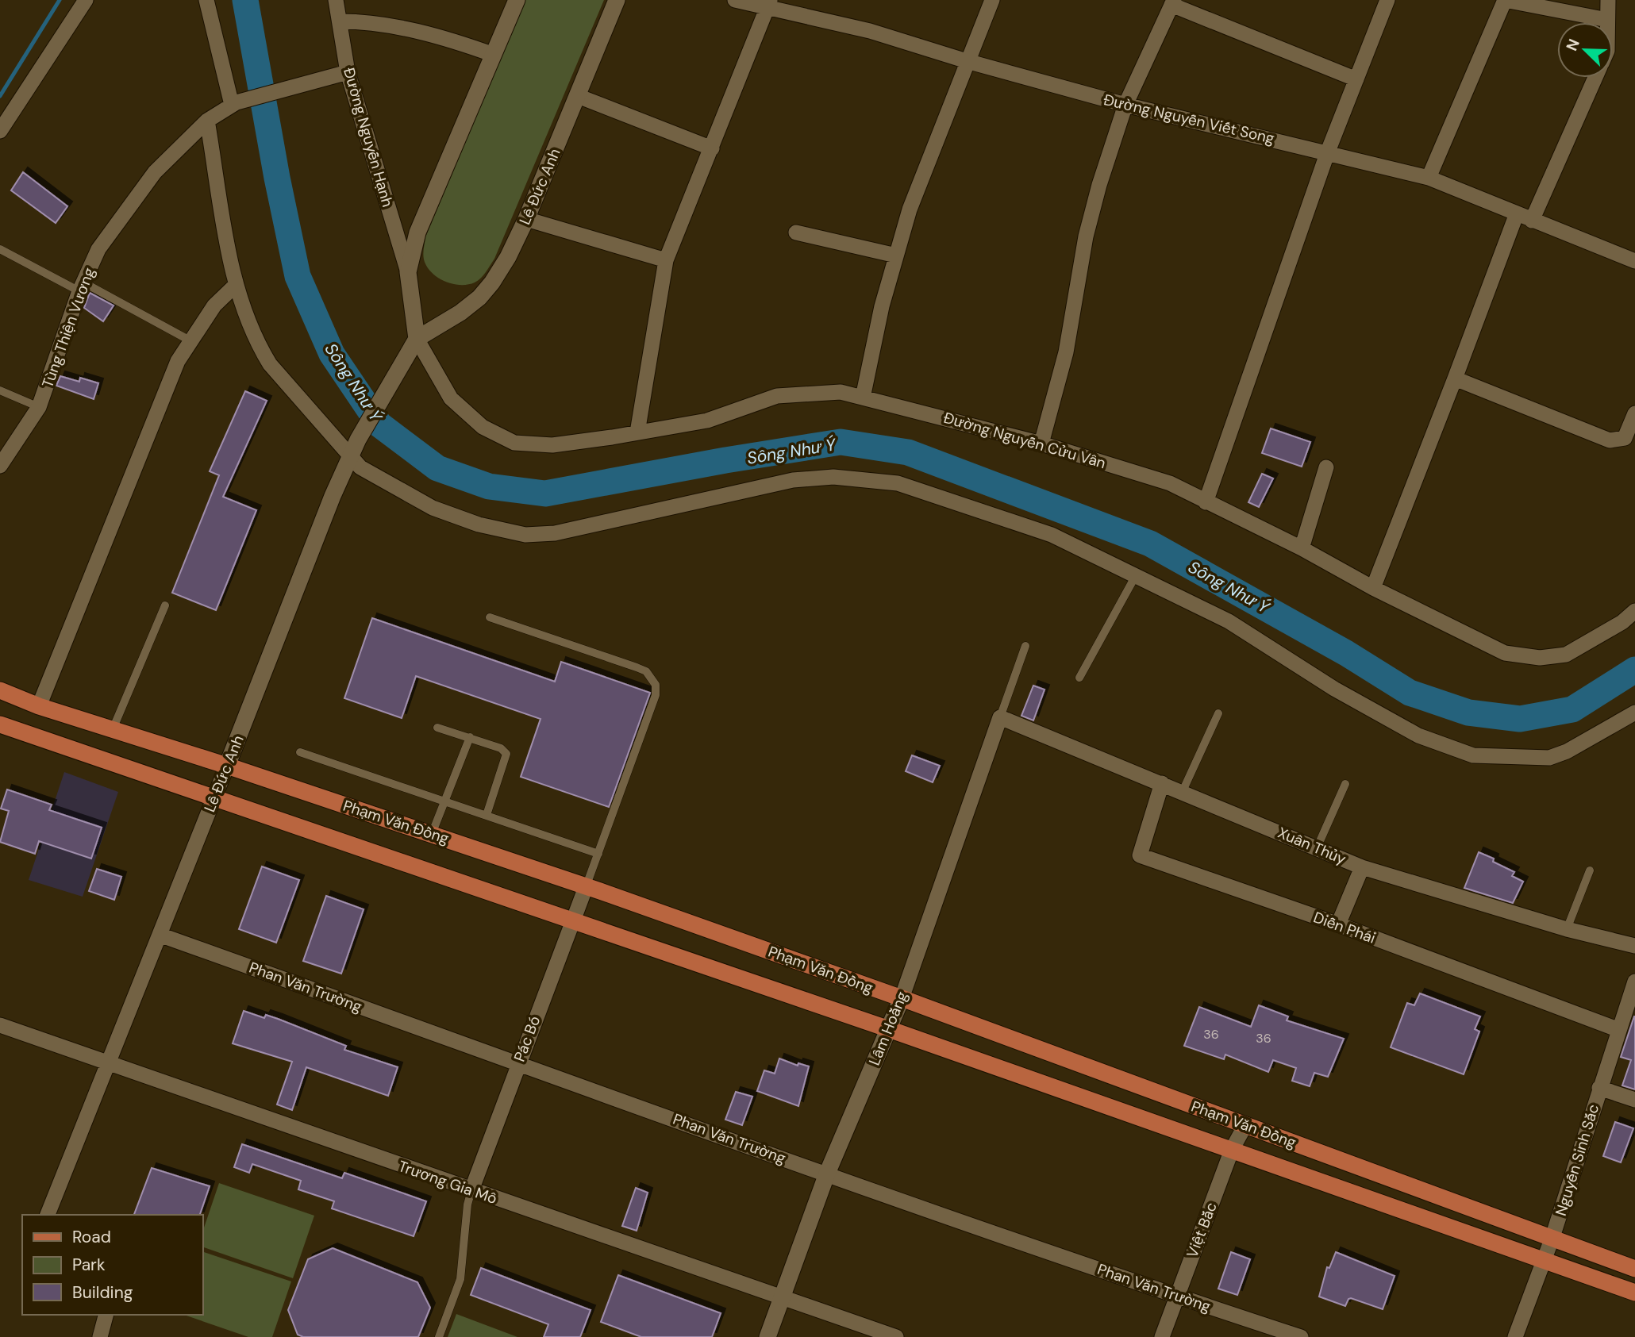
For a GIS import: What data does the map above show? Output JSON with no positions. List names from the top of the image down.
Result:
{
  "streets": {
    "main road": ["Phạm Văn Đồng"],
    "street": [
      "Đường Nguyễn Viết Song",
      "Đường Nguyễn Hạnh",
      "Lê Đức Anh",
      "Tùng Thiện Vương",
      "Đường Nguyễn Cửu Vân",
      "Xuân Thủy",
      "Diễn Phái",
      "Phan Văn Trường",
      "Lâm Hoằng",
      "Pác Bó",
      "Nguyễn Sinh Sắc",
      "Trương Gia Mô",
      "Việt Bắc"
    ]
  },
  "crossings": [
    ["Đường Nguyễn Hạnh", "Tùng Thiện Vương"],
    ["Lê Đức Anh", "Đường Nguyễn Cửu Vân"],
    ["Lê Đức Anh", "Phạm Văn Đồng"],
    ["Lê Đức Anh", "Phan Văn Trường"],
    ["Lê Đức Anh", "Trương Gia Mô"],
    ["Phạm Văn Đồng", "Lâm Hoằng"],
    ["Phạm Văn Đồng", "Pác Bó"],
    ["Phạm Văn Đồng", "Nguyễn Sinh Sắc"],
    ["Phạm Văn Đồng", "Việt Bắc"],
    ["Xuân Thủy", "Diễn Phái"],
    ["Xuân Thủy", "Lâm Hoằng"],
    ["Diễn Phái", "Nguyễn Sinh Sắc"],
    ["Phan Văn Trường", "Lâm Hoằng"],
    ["Phan Văn Trường", "Pác Bó"],
    ["Phan Văn Trường", "Việt Bắc"],
    ["Lâm Hoằng", "Trương Gia Mô"],
    ["Pác Bó", "Trương Gia Mô"]
  ],
  "water": ["Sông Như Ý"],
  "house_numbers": ["36", "36"],
  "legend": ["Road", "Park", "Building"],
  "north": "top left"
}
